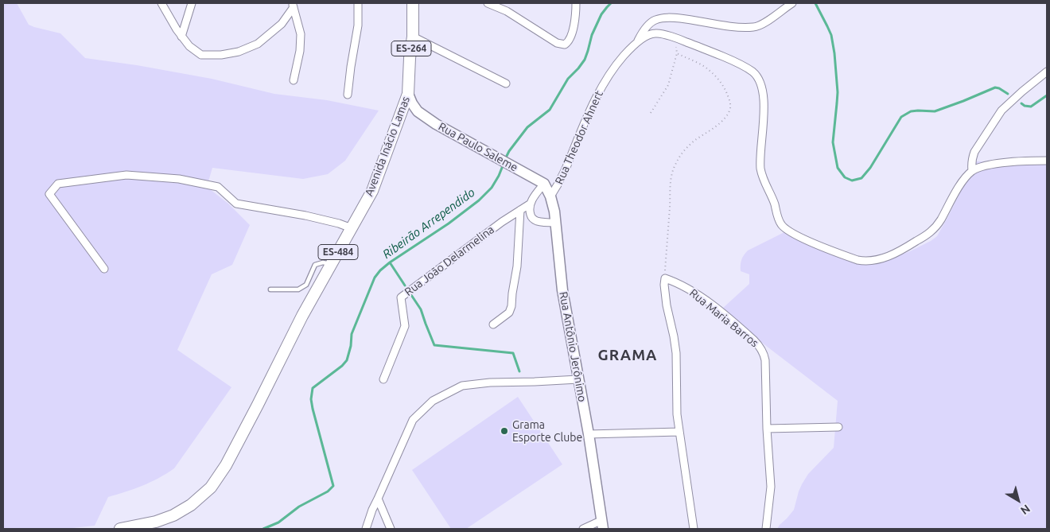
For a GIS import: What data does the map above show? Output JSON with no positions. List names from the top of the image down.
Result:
{
  "streets": {
    "main road": [
      "ES-264",
      "Avenida Inácio Lamas",
      "Rua Paulo Saleme",
      "ES-484",
      "Rua Antônio Jerônimo"
    ],
    "street": ["Rua Theodor Ahnert", "Rua João Delarmelina", "Rua Maria Barros"]
  },
  "crossings": [
    ["Rua Theodor Ahnert", "Rua Antônio Jerônimo"],
    ["Avenida Inácio Lamas", "Rua Paulo Saleme"]
  ],
  "districts": ["GRAMA"],
  "water": ["Ribeirão Arrependido"],
  "places": ["Grama Esporte Clube"],
  "north": "bottom right"
}
